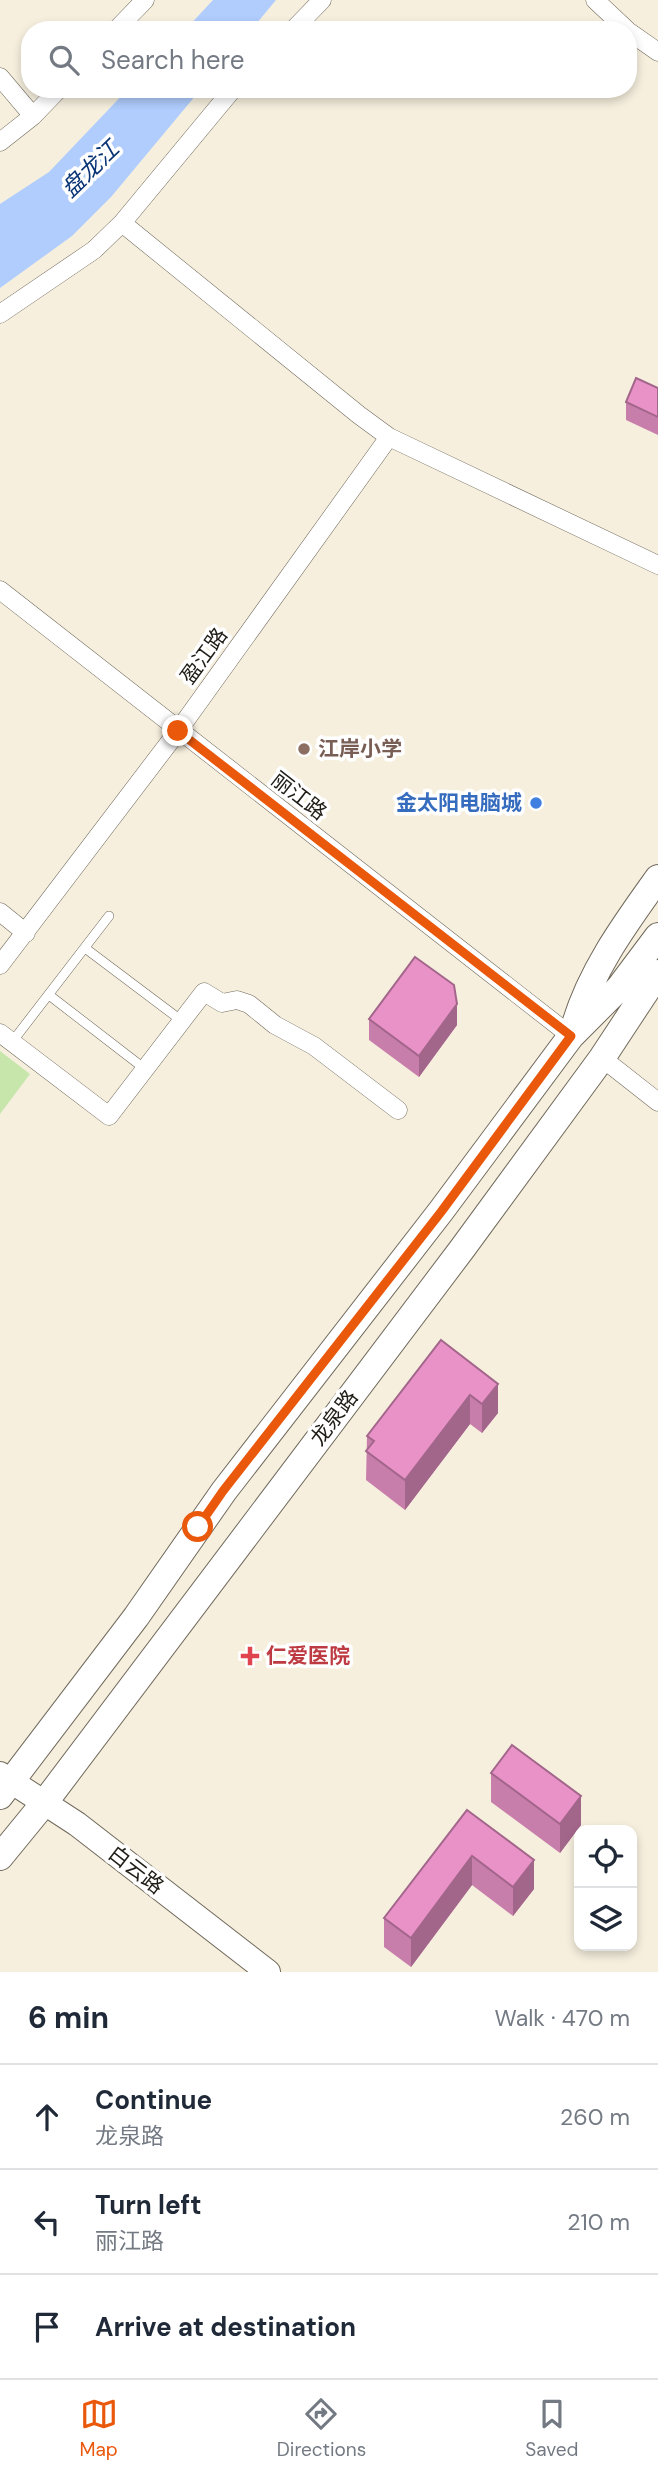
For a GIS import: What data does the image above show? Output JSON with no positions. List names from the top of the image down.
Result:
{
  "streets": {
    "main road": ["龙泉路", "白云路"],
    "street": ["盈江路", "丽江路"]
  },
  "crossings": [
    ["盈江路", "丽江路"],
    ["丽江路", "龙泉路"],
    ["龙泉路", "白云路"]
  ],
  "water": ["盘龙江"],
  "places": {
    "other": ["江岸小学", "金太阳电脑城"],
    "health": ["仁爱医院"]
  },
  "page": {
    "search": "Search here",
    "heading": ["6 min", "Walk · 470 m"],
    "list": [
      ["Continue", "龙泉路", "260 m"],
      ["Turn left", "丽江路", "210 m"],
      "Arrive at destination"
    ],
    "nav": ["Map", "Directions", "Saved"]
  }
}
